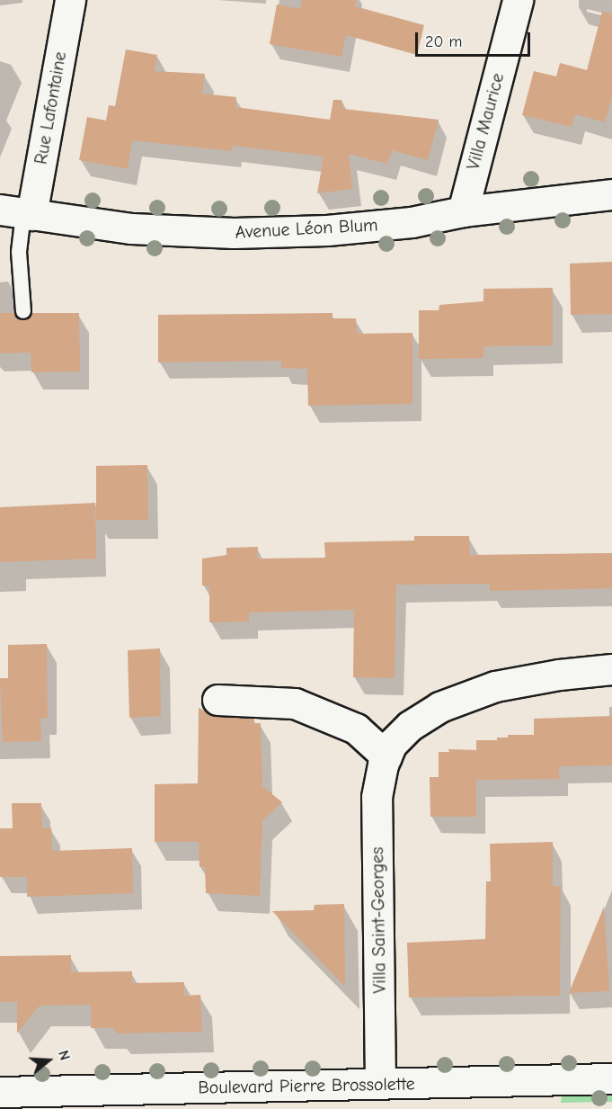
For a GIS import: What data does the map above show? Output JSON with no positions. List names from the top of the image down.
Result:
{
  "streets": {
    "street": [
      "Rue Lafontaine",
      "Villa Maurice",
      "Avenue Léon Blum",
      "Villa Saint-Georges",
      "Boulevard Pierre Brossolette"
    ]
  },
  "crossings": [
    ["Rue Lafontaine", "Avenue Léon Blum"],
    ["Villa Maurice", "Avenue Léon Blum"],
    ["Villa Saint-Georges", "Boulevard Pierre Brossolette"]
  ],
  "scale_bar": "20 m",
  "north": "right"
}
